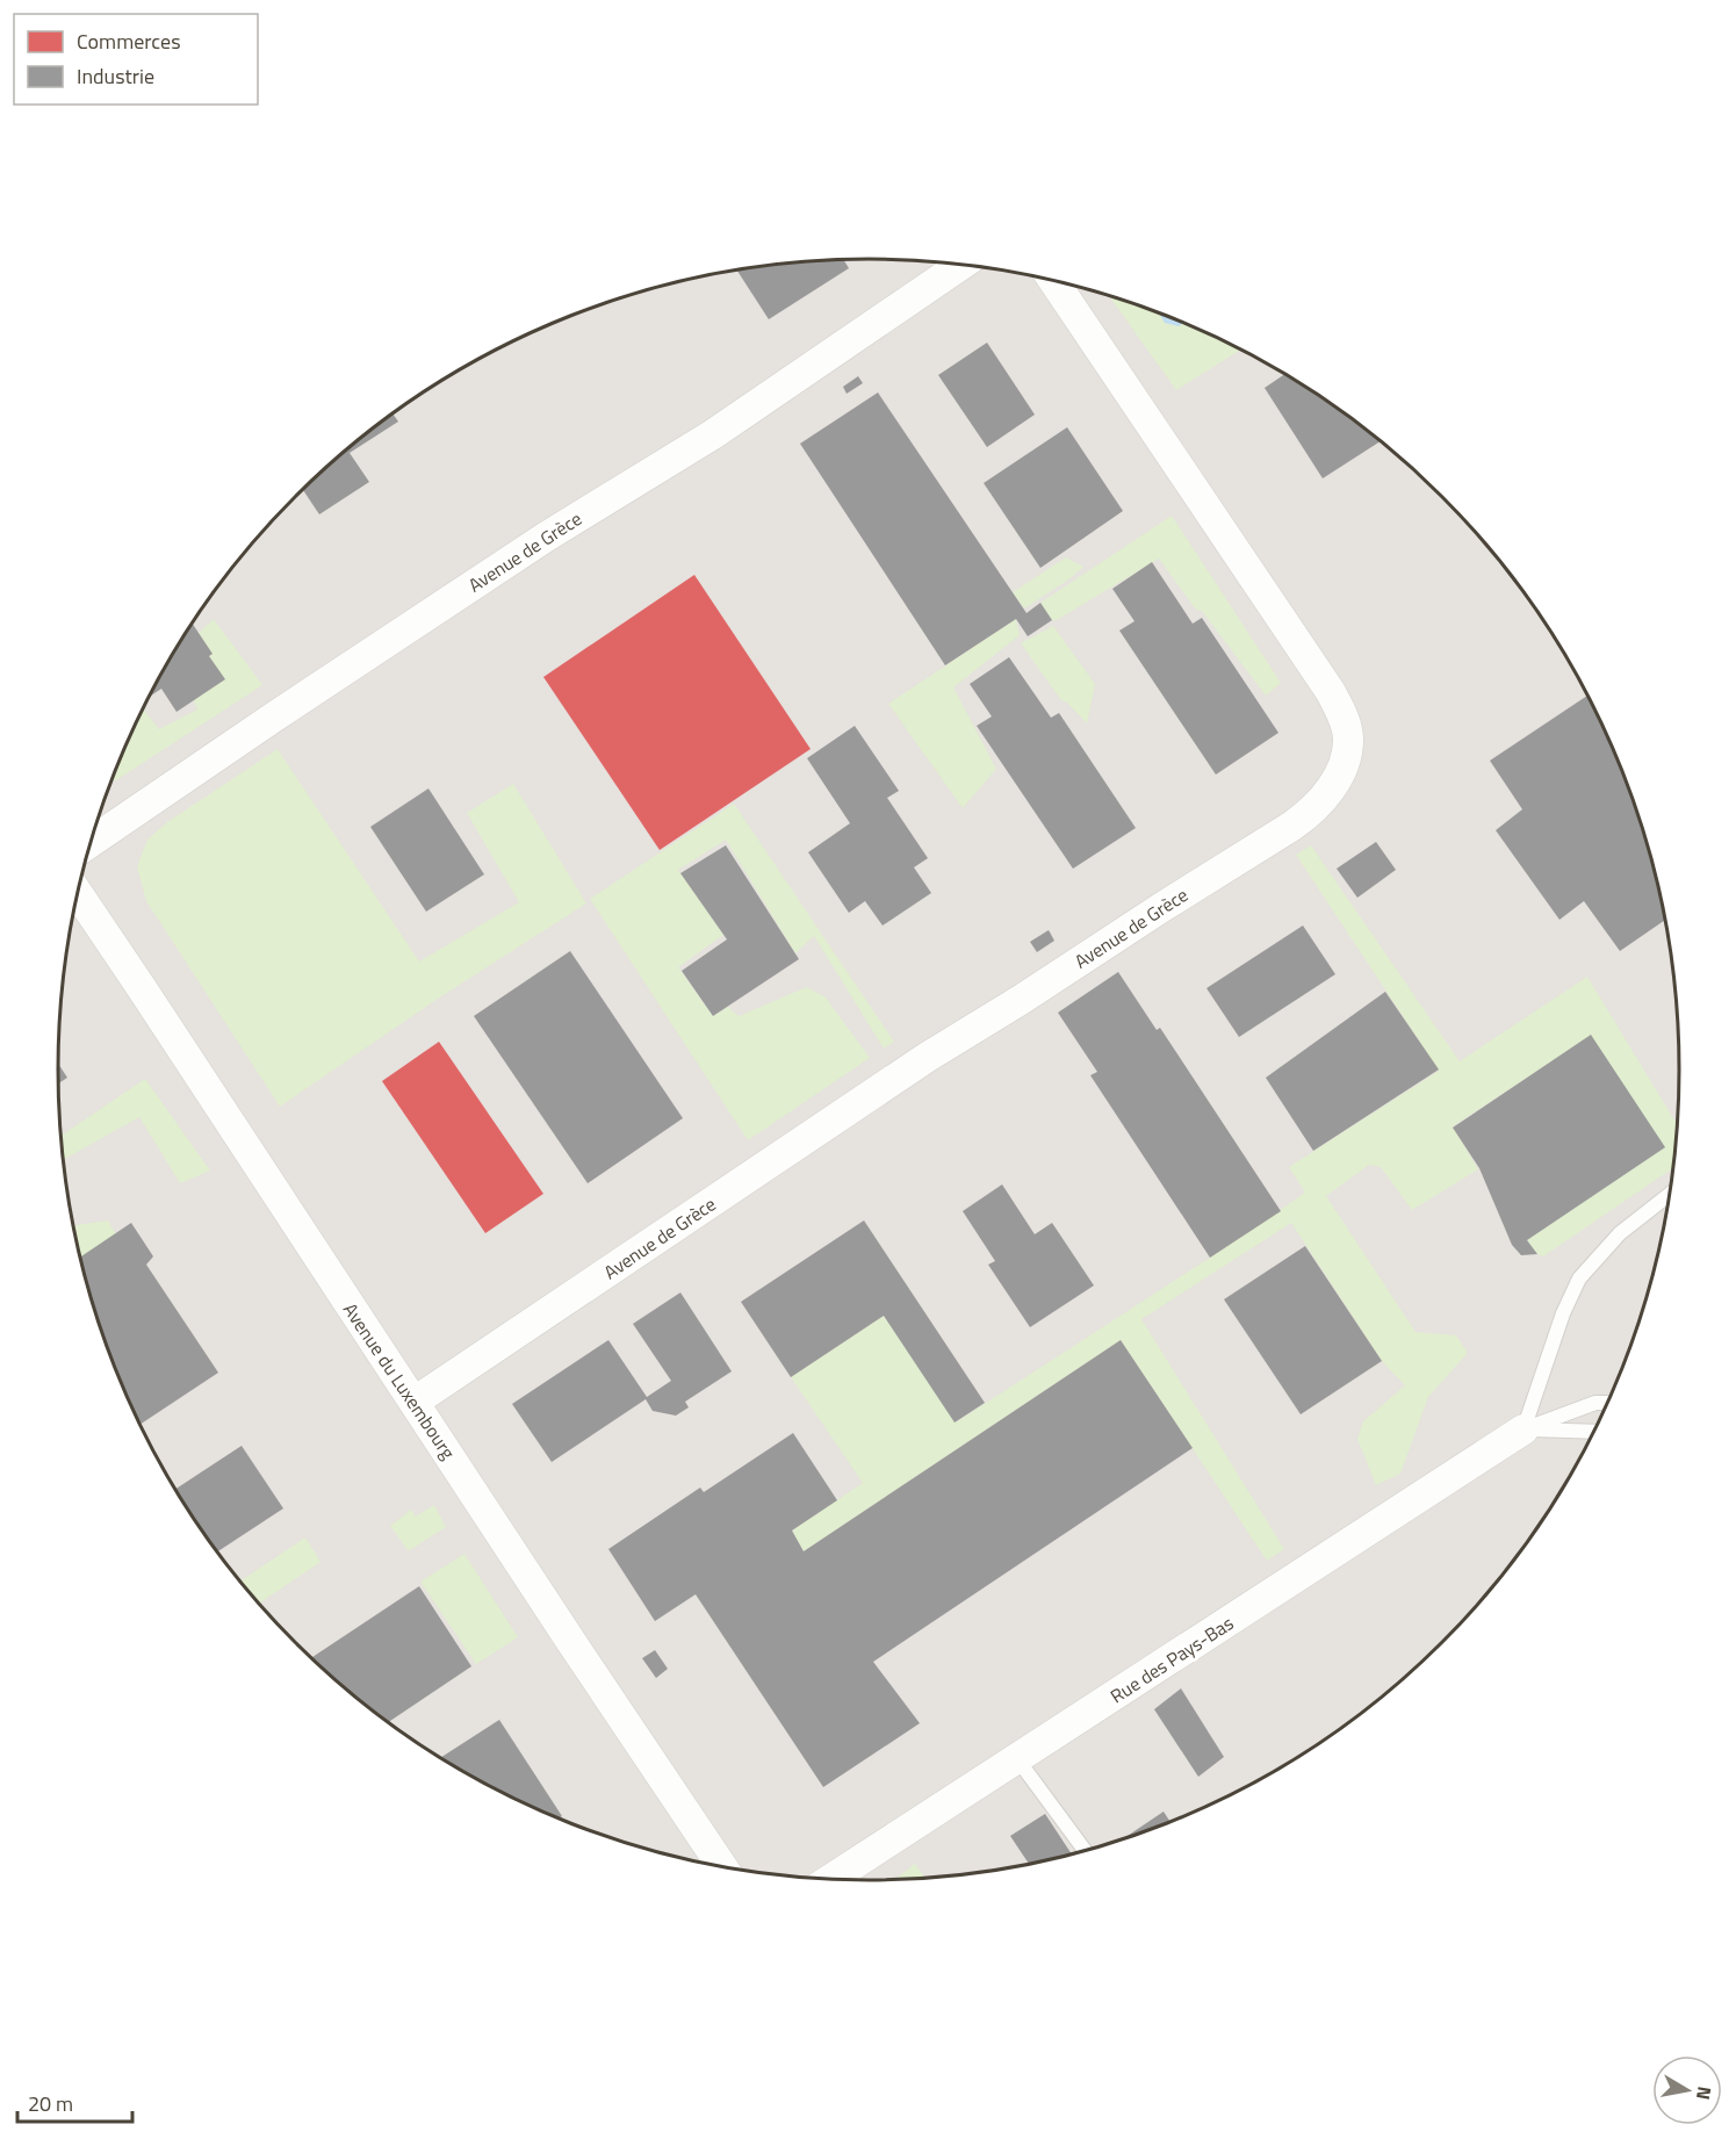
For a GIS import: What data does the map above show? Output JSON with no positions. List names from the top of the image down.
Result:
{
  "streets": {
    "street": ["Avenue de Grèce", "Avenue du Luxembourg", "Rue des Pays-Bas"]
  },
  "crossings": [
    ["Avenue de Grèce", "Avenue du Luxembourg"]
  ],
  "legend": ["Commerces", "Industrie"],
  "scale_bar": "20 m",
  "north": "right"
}
